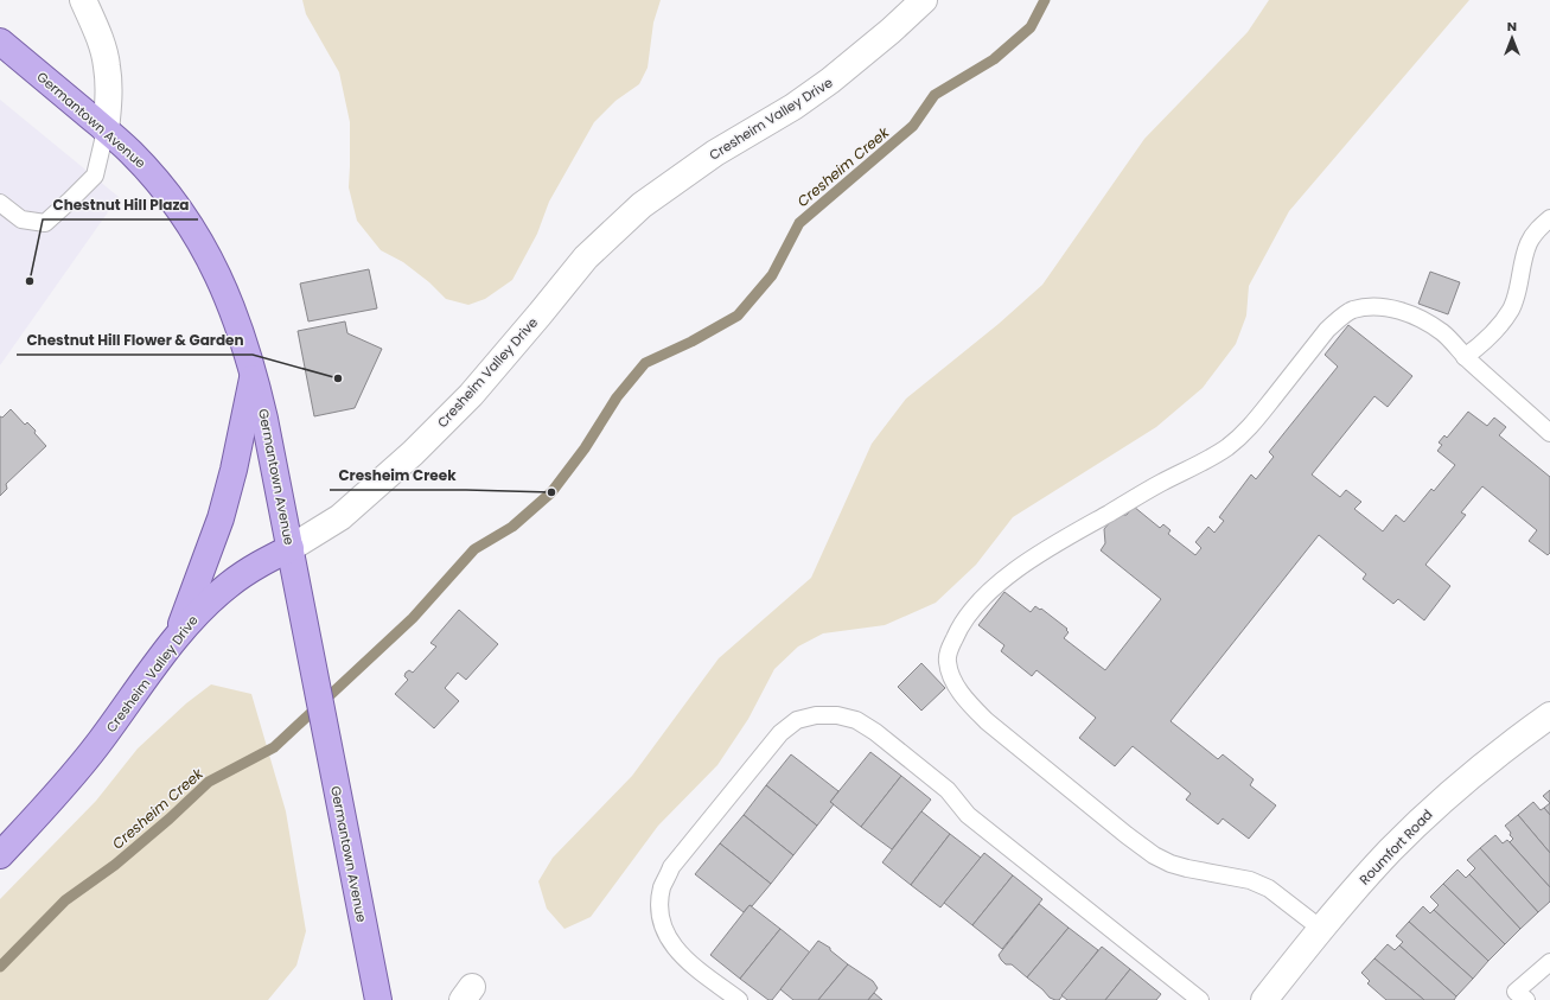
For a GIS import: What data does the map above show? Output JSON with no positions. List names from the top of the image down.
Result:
{
  "streets": {
    "main road": ["Cresheim Valley Drive", "Germantown Avenue", "Roumfort Road"]
  },
  "crossings": [
    ["Cresheim Valley Drive", "Germantown Avenue"]
  ],
  "water": ["Cresheim Creek"],
  "places": ["Chestnut Hill Plaza", "Chestnut Hill Flower & Garden", "Cresheim Creek"],
  "north": "top"
}
